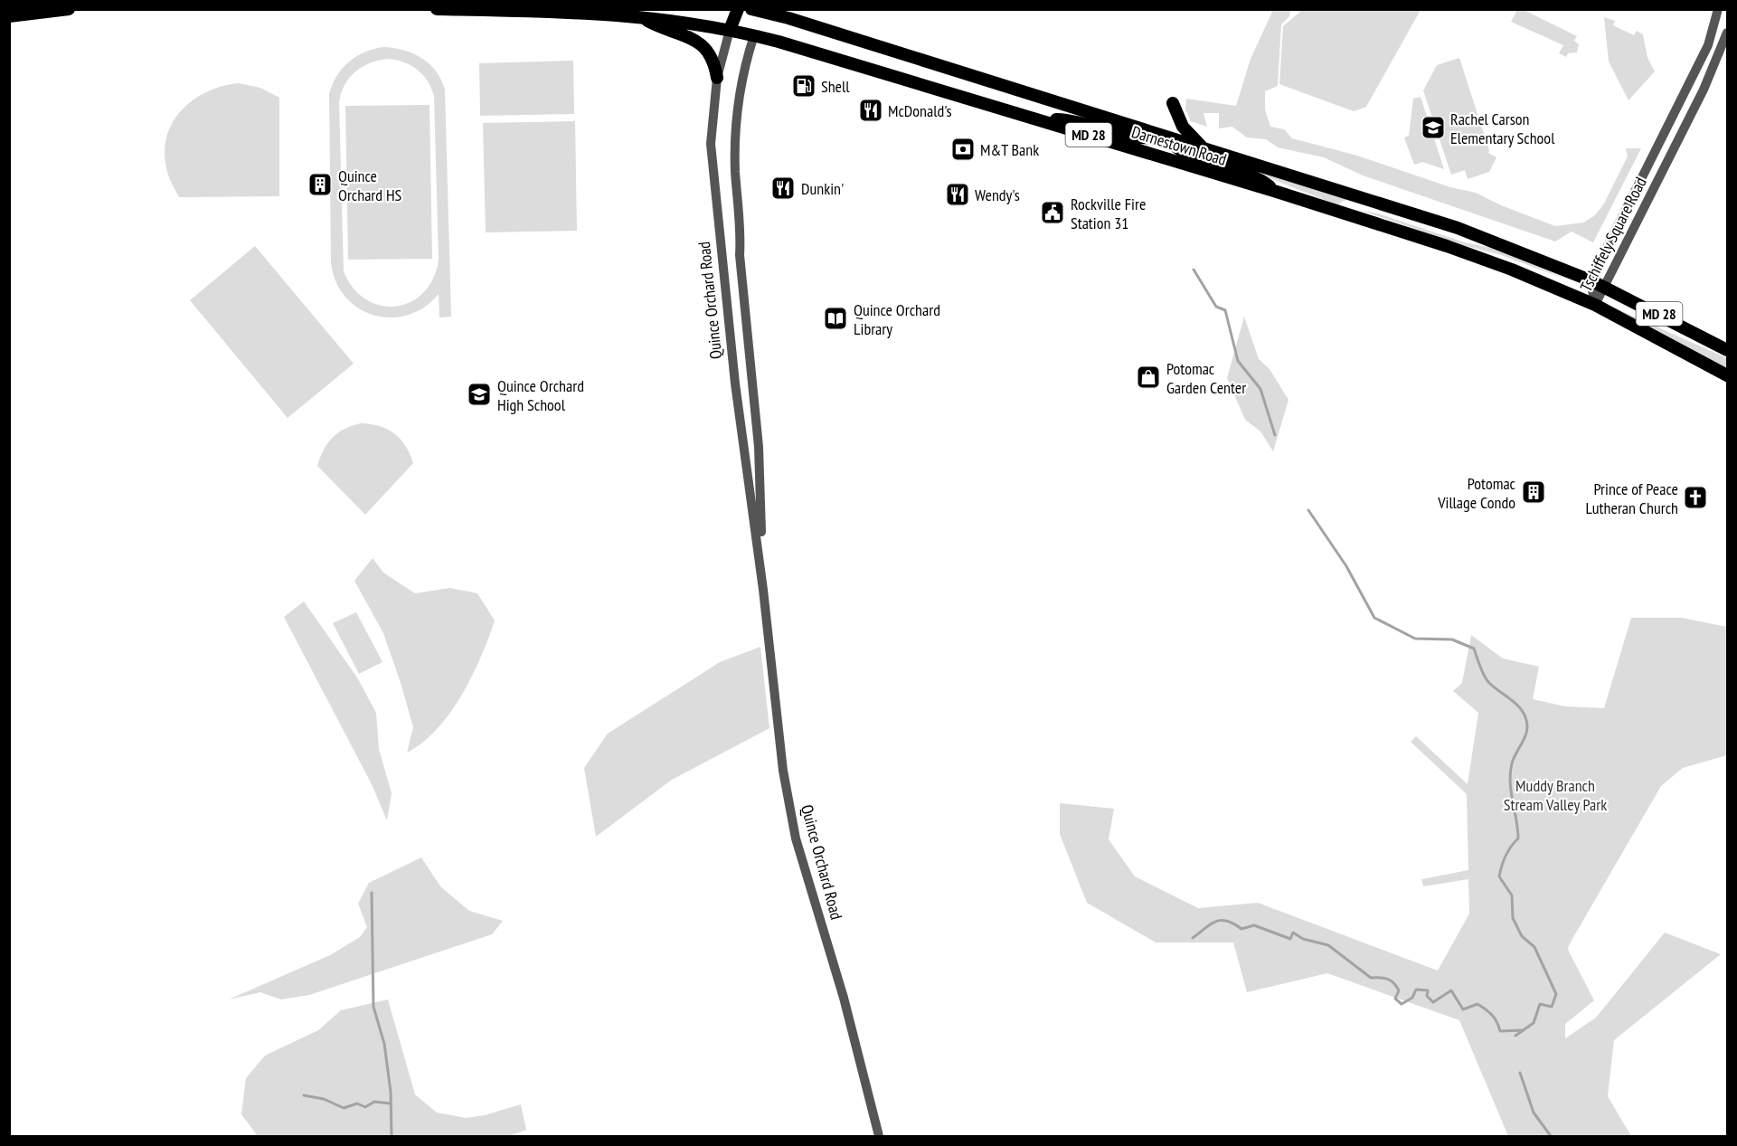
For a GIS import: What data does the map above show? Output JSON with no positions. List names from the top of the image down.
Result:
{
  "streets": {
    "main road": ["MD 28", "Darnestown Road", "Quince Orchard Road"],
    "street": ["Tschiffely Square Road"]
  },
  "crossings": [
    ["Darnestown Road", "Tschiffely Square Road"],
    ["Darnestown Road", "Quince Orchard Road"]
  ],
  "parks": ["Muddy Branch Stream Valley Park"],
  "places": {
    "fuel station": ["Shell"],
    "restaurant": ["McDonald's", "Dunkin'", "Wendy's"],
    "school or university": ["Rachel Carson Elementary School", "Quince Orchard High School"],
    "bank": ["M&T Bank"],
    "building": ["Quince Orchard HS", "Potomac Village Condo"],
    "public building": ["Rockville Fire Station 31"],
    "library": ["Quince Orchard Library"],
    "shop": ["Potomac Garden Center"],
    "church": ["Prince of Peace Lutheran Church"]
  }
}
